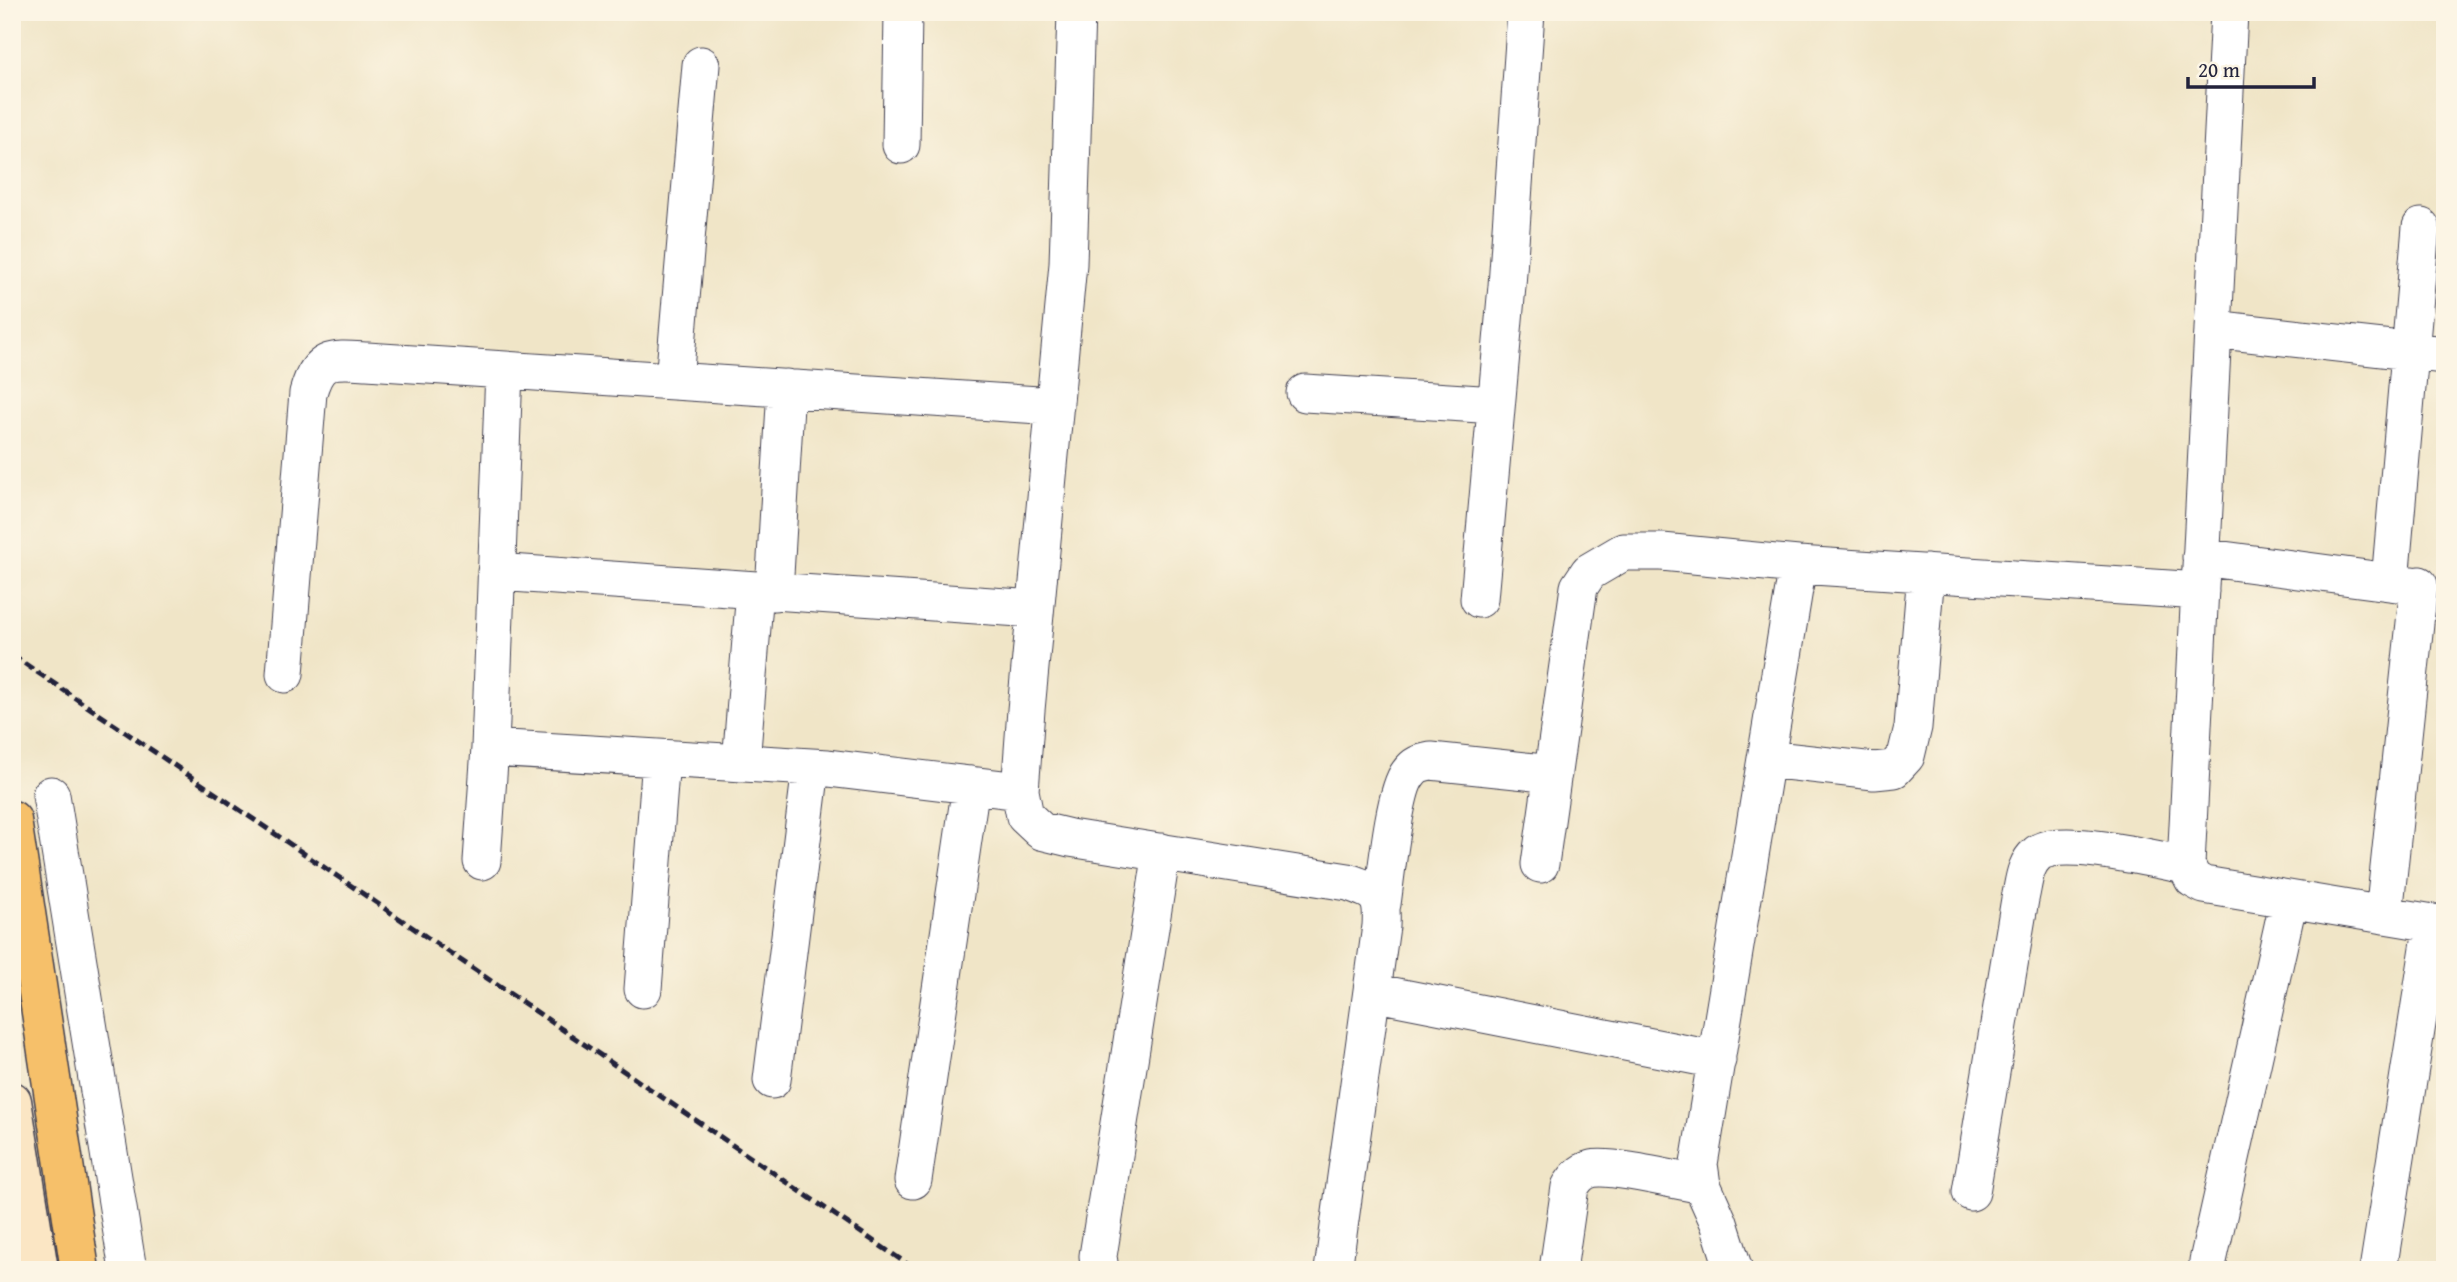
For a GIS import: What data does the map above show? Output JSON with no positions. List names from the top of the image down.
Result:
{
  "scale_bar": "20 m"
}
